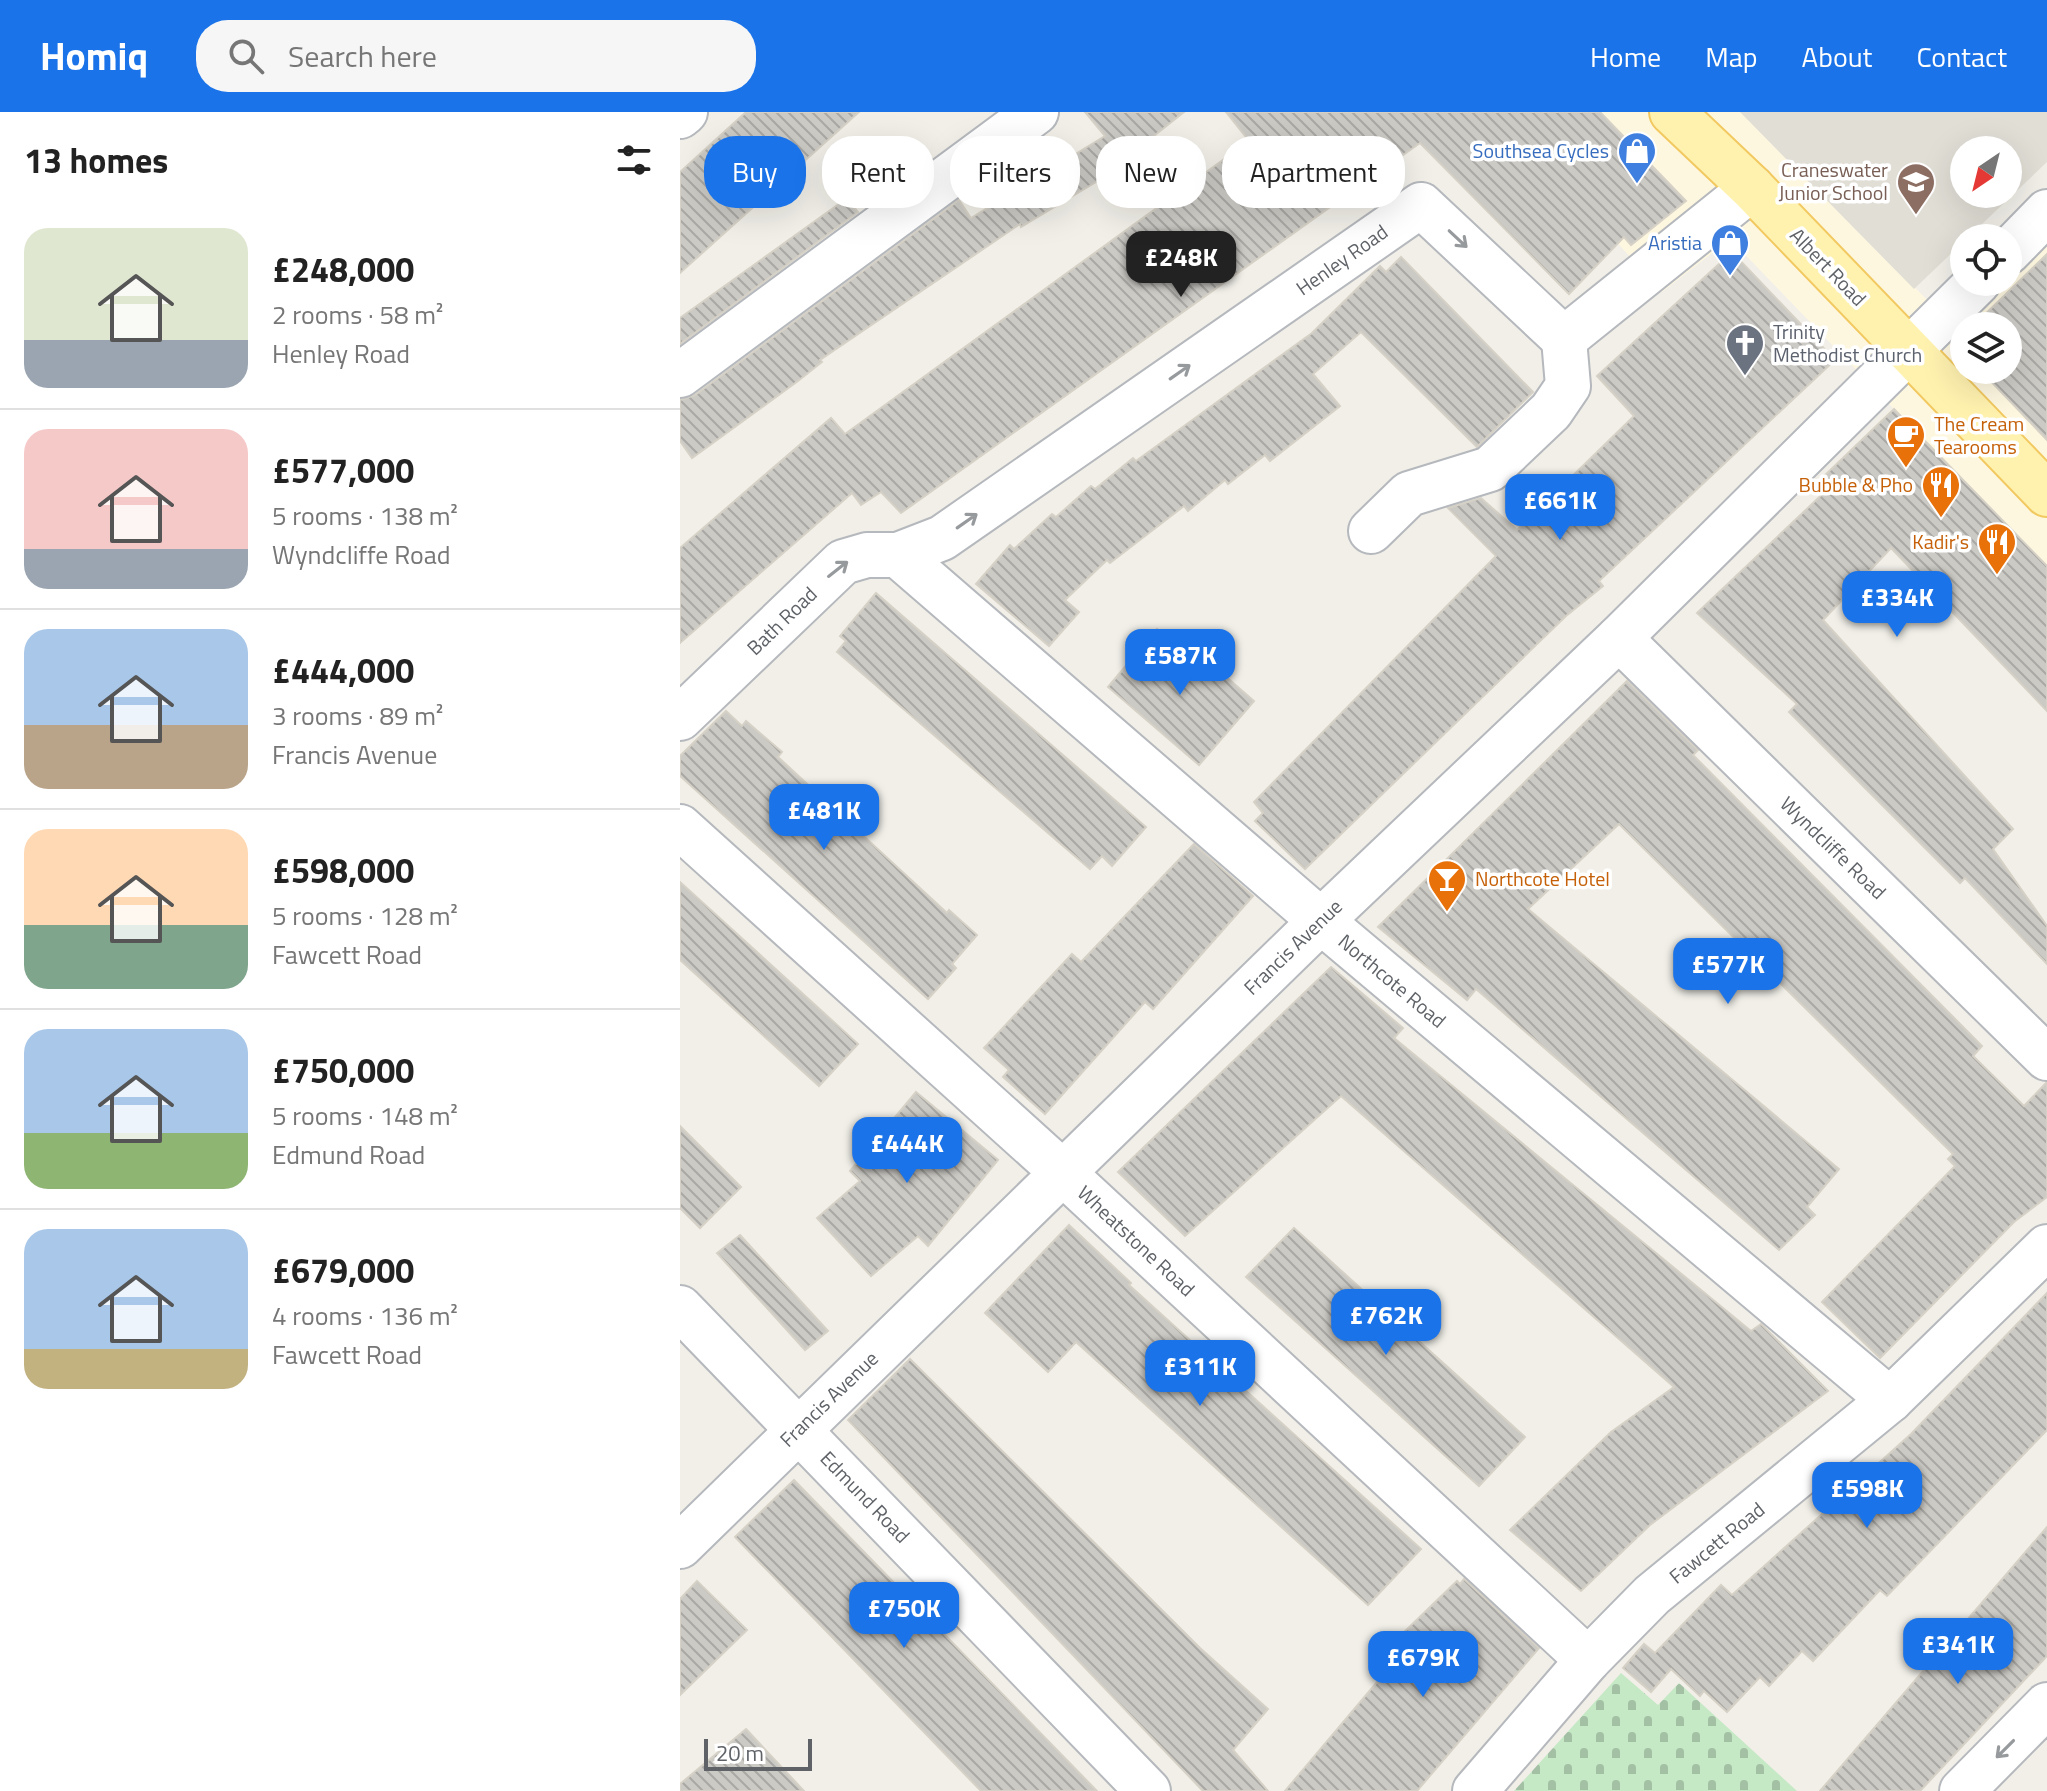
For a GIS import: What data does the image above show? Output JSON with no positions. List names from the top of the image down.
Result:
{
  "streets": {
    "main road": ["Albert Road"],
    "street": [
      "Henley Road",
      "Bath Road",
      "Wyndcliffe Road",
      "Francis Avenue",
      "Northcote Road",
      "Wheatstone Road",
      "Edmund Road",
      "Fawcett Road"
    ]
  },
  "crossings": [
    ["Henley Road", "Bath Road"],
    ["Henley Road", "Northcote Road"],
    ["Albert Road", "Francis Avenue"],
    ["Bath Road", "Northcote Road"],
    ["Wyndcliffe Road", "Francis Avenue"],
    ["Francis Avenue", "Northcote Road"],
    ["Francis Avenue", "Wheatstone Road"],
    ["Francis Avenue", "Edmund Road"],
    ["Northcote Road", "Fawcett Road"],
    ["Wheatstone Road", "Fawcett Road"]
  ],
  "places": {
    "shop": ["Southsea Cycles", "Aristia"],
    "school or university": ["Craneswater Junior School"],
    "church": ["Trinity Methodist Church"],
    "cafe": ["The Cream Tearooms"],
    "restaurant": ["Bubble & Pho", "Kadir's"],
    "bar": ["Northcote Hotel"]
  },
  "scale_bar": "20 m",
  "north": "bottom left",
  "page": {
    "header": "Homiq",
    "search": "Search here",
    "nav": [
      "Home",
      "Map",
      "About",
      "Contact"
    ],
    "heading": "13 homes",
    "chip": [
      "Buy",
      "Rent",
      "Filters",
      "New",
      "Apartment"
    ],
    "list": [
      {
        "name": "£248,000",
        "note": "2 rooms · 58 m² · Henley Road"
      },
      {
        "name": "£577,000",
        "note": "5 rooms · 138 m² · Wyndcliffe Road"
      },
      {
        "name": "£444,000",
        "note": "3 rooms · 89 m² · Francis Avenue"
      },
      {
        "name": "£598,000",
        "note": "5 rooms · 128 m² · Fawcett Road"
      },
      {
        "name": "£750,000",
        "note": "5 rooms · 148 m² · Edmund Road"
      },
      {
        "name": "£679,000",
        "note": "4 rooms · 136 m² · Fawcett Road"
      }
    ],
    "price": [
      "£248K",
      "£661K",
      "£334K",
      "£587K",
      "£481K",
      "£577K",
      "£444K",
      "£762K",
      "£311K",
      "£598K",
      "£750K",
      "£341K",
      "£679K"
    ],
    "scale": "20 m"
  }
}
